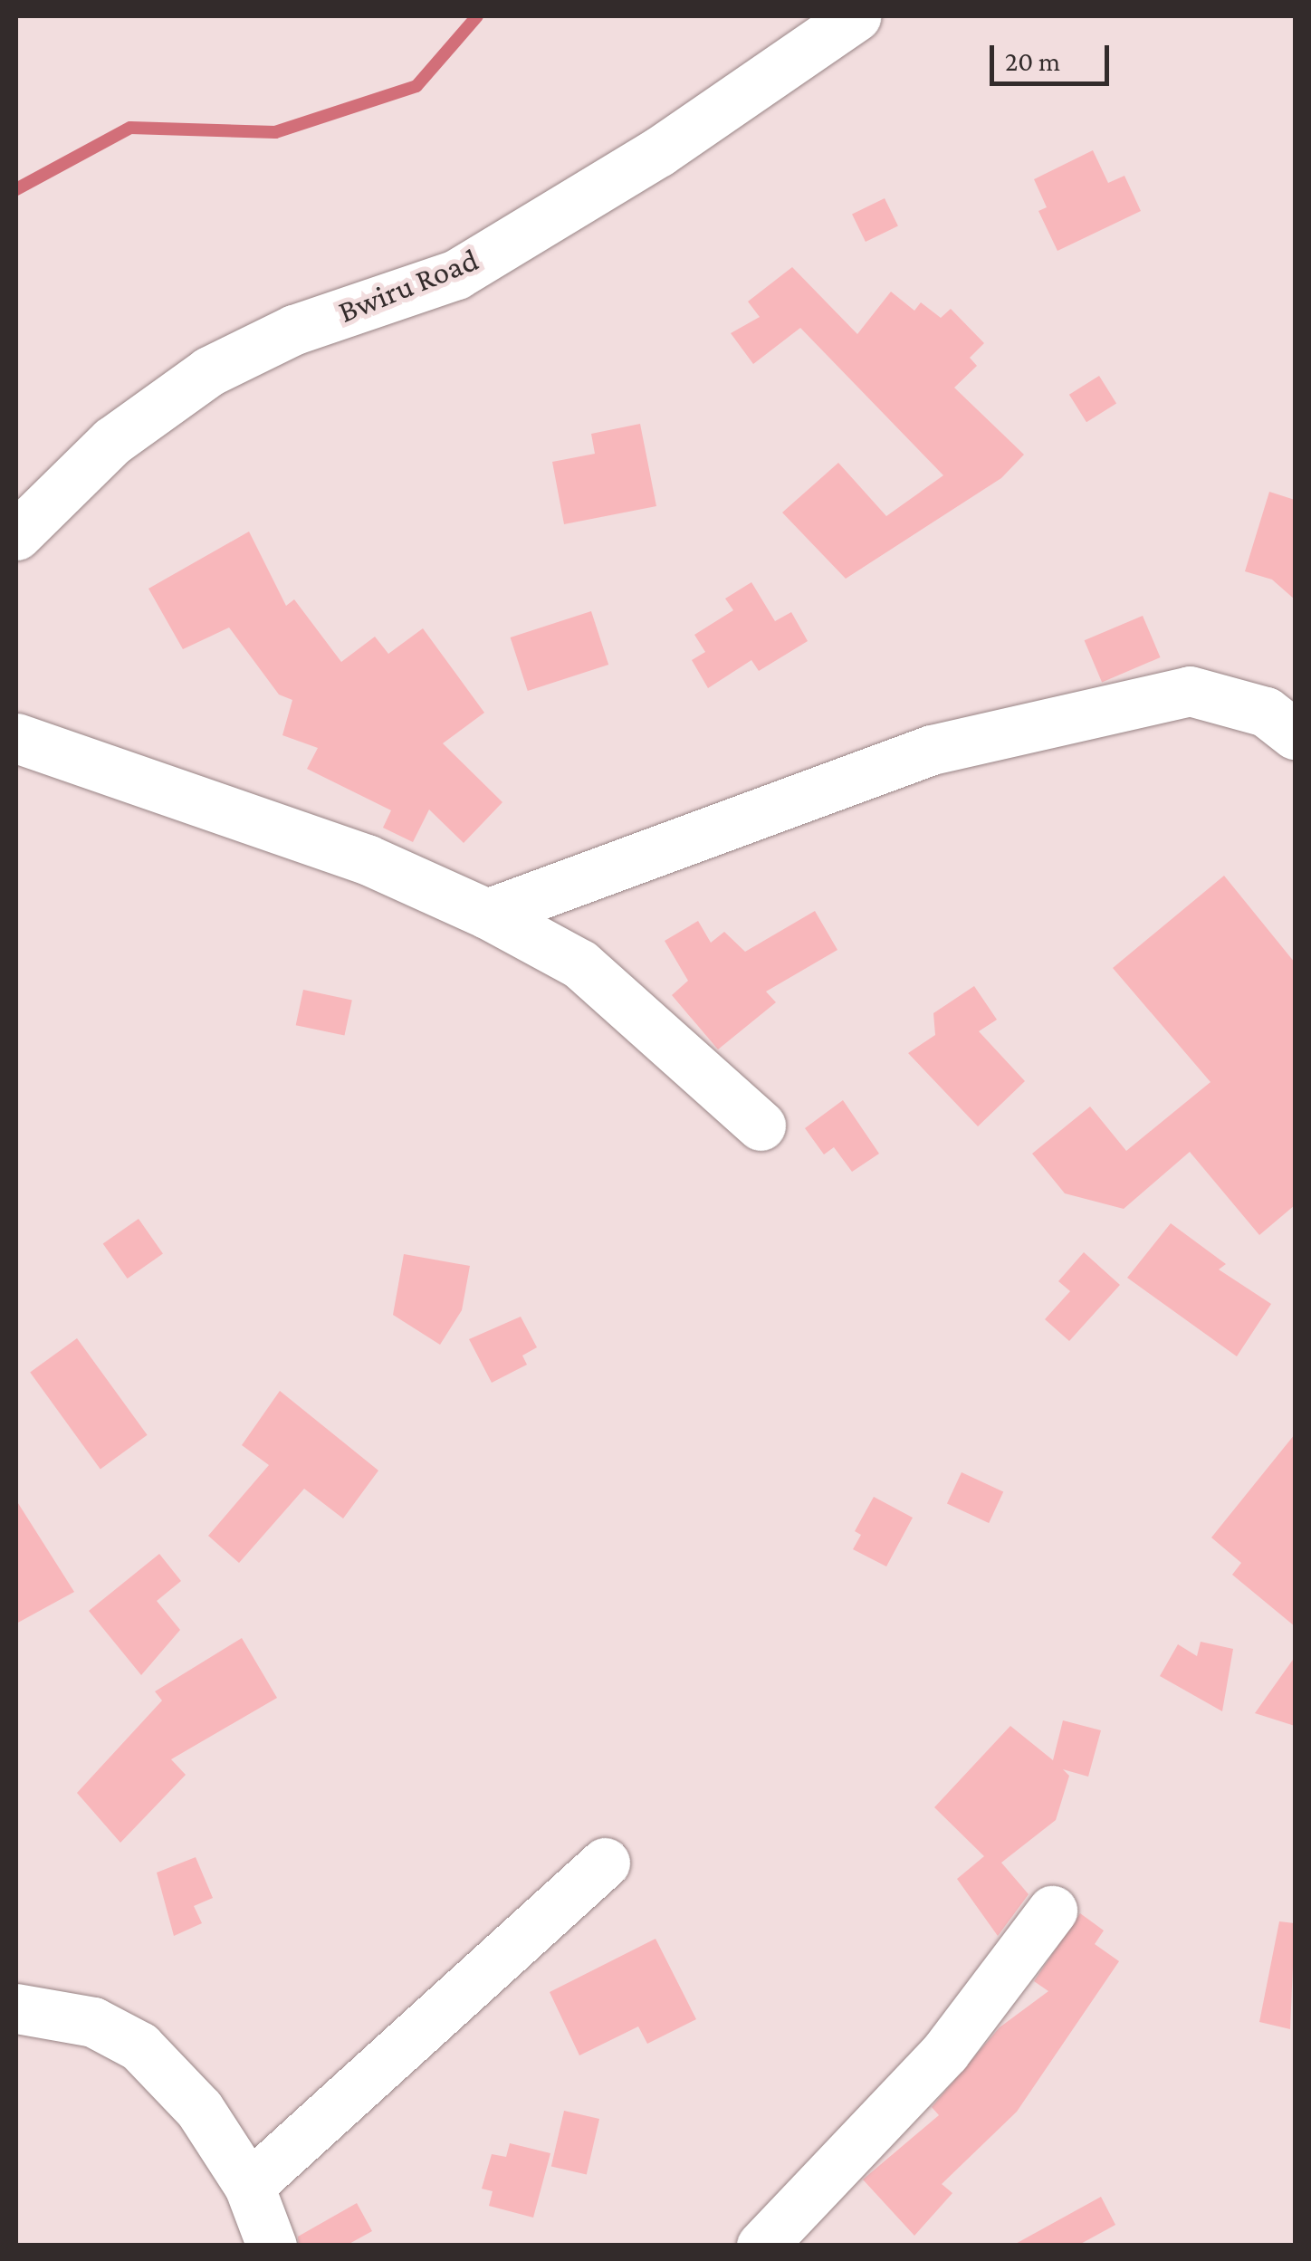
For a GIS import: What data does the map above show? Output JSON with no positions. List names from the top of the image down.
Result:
{
  "streets": {
    "street": ["Bwiru Road"]
  },
  "scale_bar": "20 m"
}
